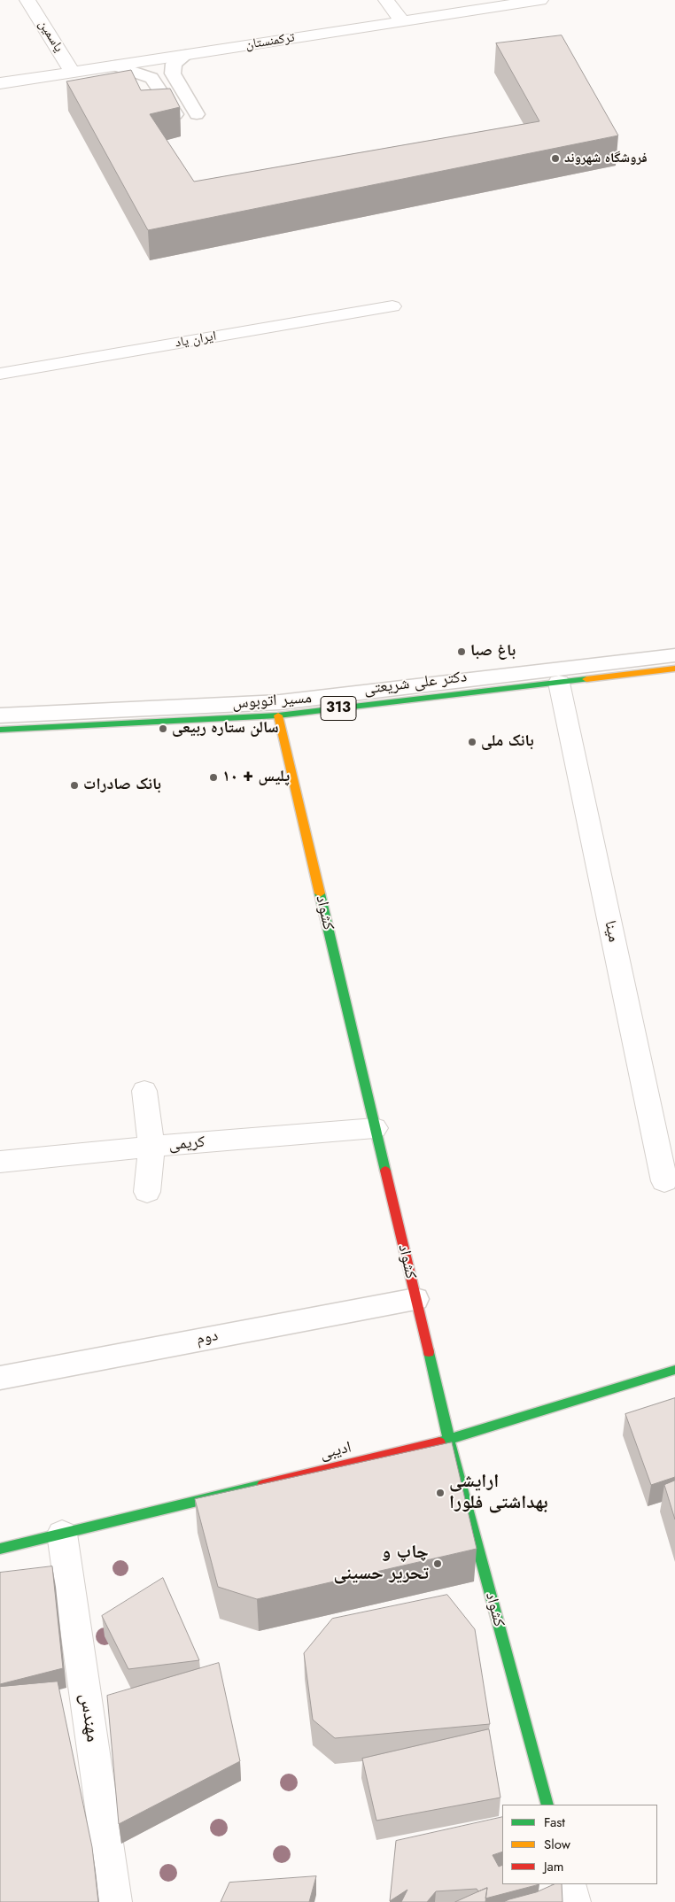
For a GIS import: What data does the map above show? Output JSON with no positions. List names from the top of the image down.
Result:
{
  "streets": {
    "street": [
      "یاسمین",
      "ترکمنستان",
      "ایران یاد",
      "دکتر علی شریعتی",
      "313",
      "کشواد",
      "مینا",
      "کریمی",
      "ادیبی",
      "مهندس"
    ],
    "lane": ["مسیر اتوبوس", "دوم"]
  },
  "crossings": [
    ["یاسمین", "ترکمنستان"],
    ["دکتر علی شریعتی", "کشواد"],
    ["دکتر علی شریعتی", "مینا"],
    ["کشواد", "کریمی"],
    ["کشواد", "دوم"],
    ["کشواد", "ادیبی"],
    ["ادیبی", "مهندس"]
  ],
  "places": [
    "فروشگاه شهروند",
    "باغ صبا",
    "سالن ستاره ربیعی",
    "بانک ملی",
    "پلیس + ۱۰",
    "بانک صادرات",
    "ارایشی بهداشتی فلورا",
    "چاپ و تحریر حسینی"
  ],
  "legend": ["Fast", "Slow", "Jam"]
}
